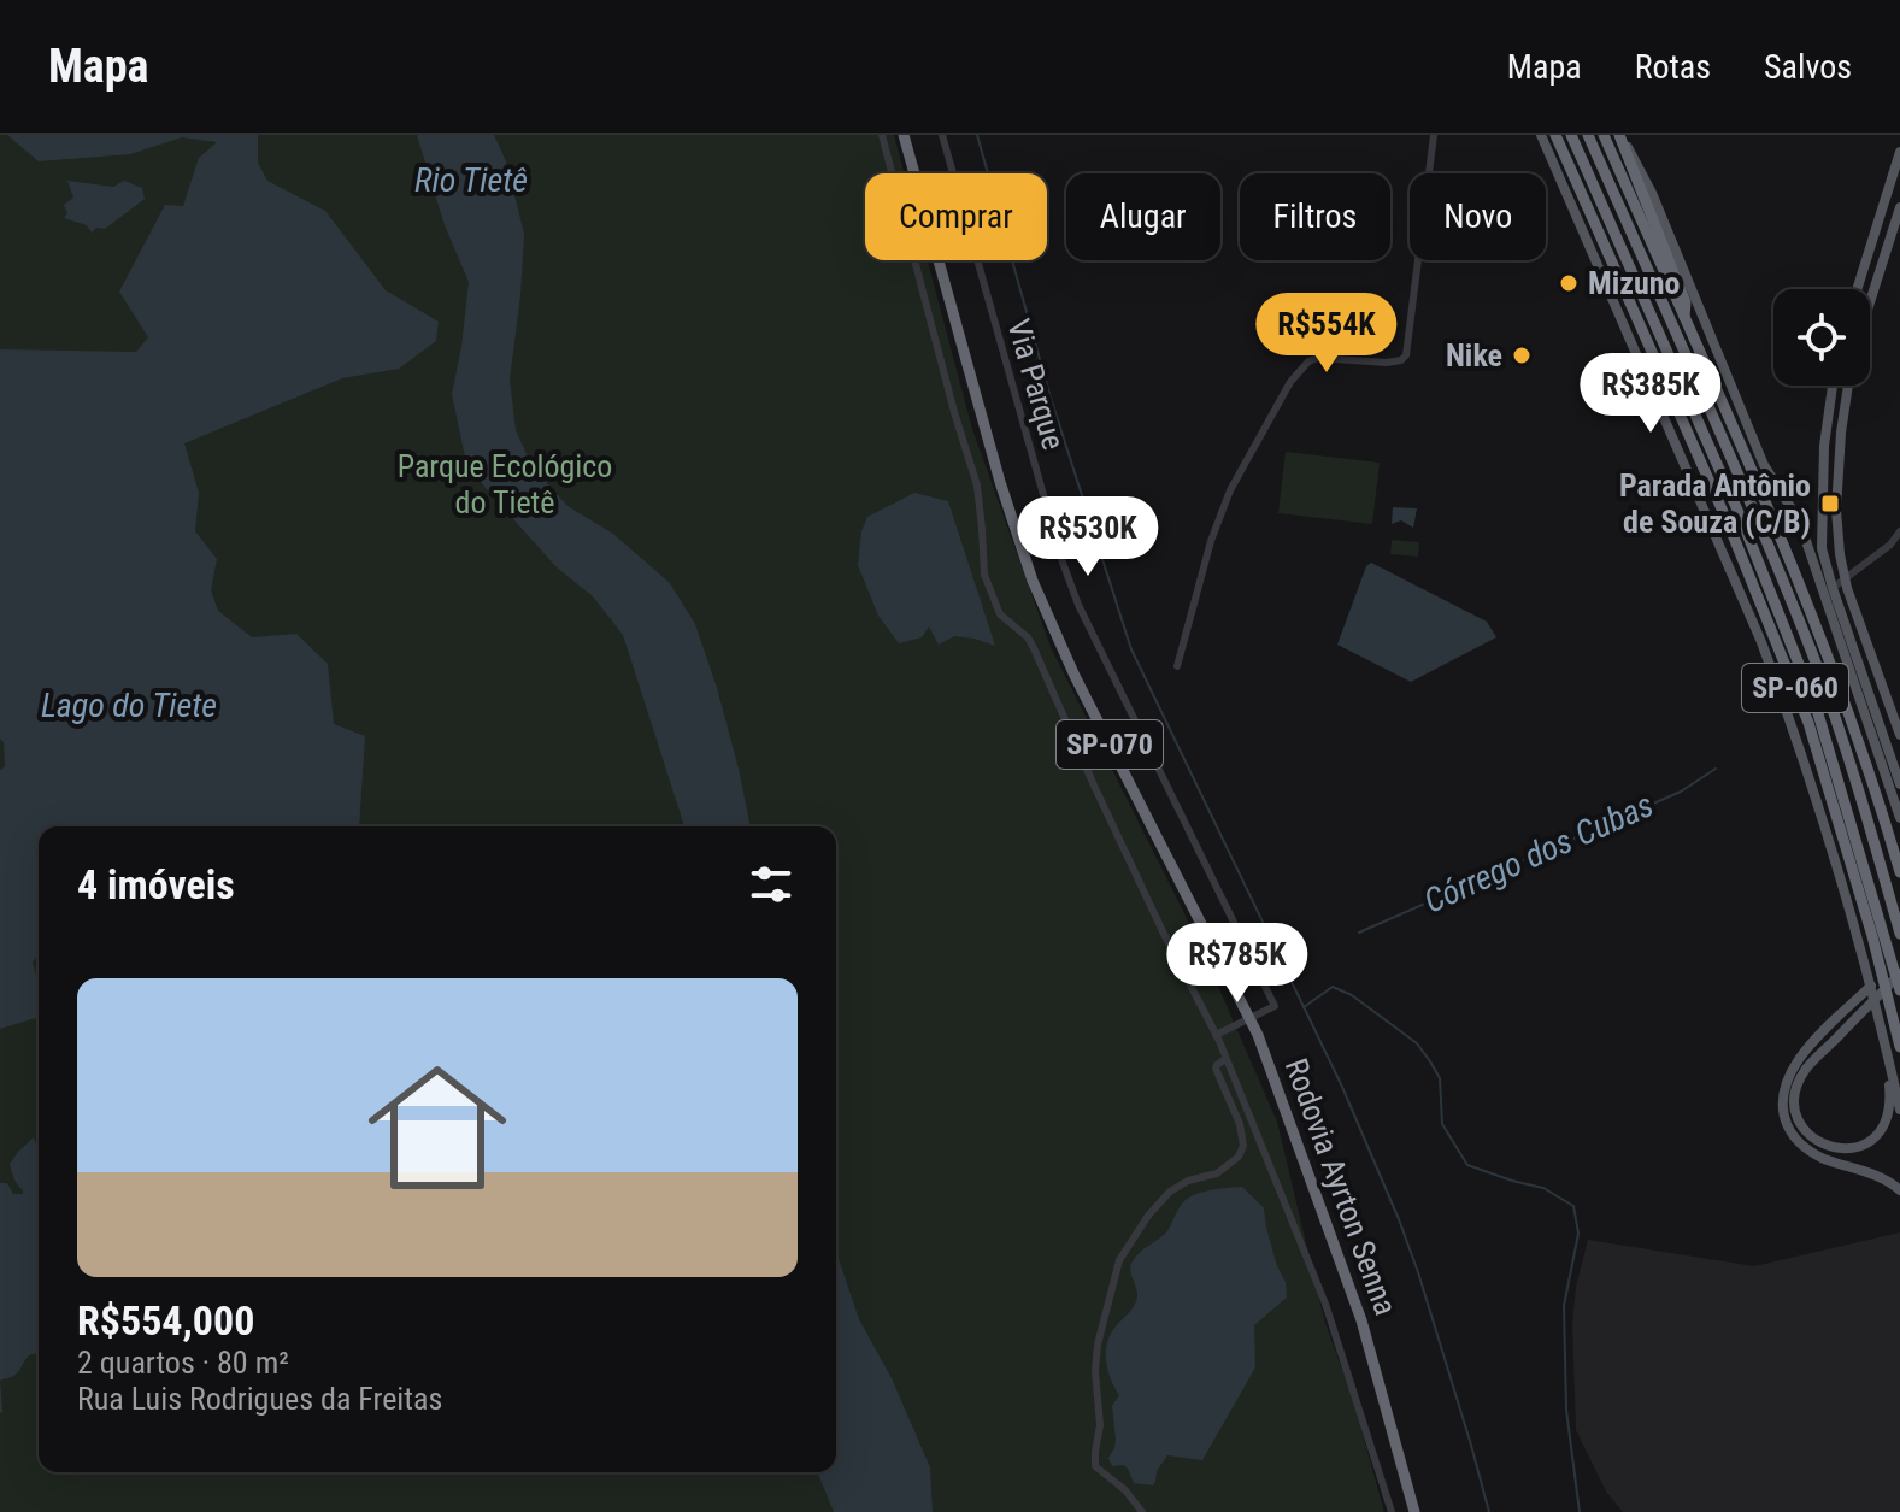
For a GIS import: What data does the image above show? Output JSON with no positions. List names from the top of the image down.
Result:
{
  "streets": {
    "highway": ["SP-060", "SP-070", "Rodovia Ayrton Senna"],
    "street": ["Via Parque"]
  },
  "water": ["Rio Tietê", "Lago do Tiete", "Córrego dos Cubas"],
  "parks": ["Parque Ecológico do Tietê"],
  "places": {
    "other": ["Mizuno", "Nike"],
    "transit": ["Parada Antônio de Souza (C/B)"]
  },
  "page": {
    "header": "Mapa",
    "nav": ["Mapa", "Rotas", "Salvos"],
    "chip": [
      "Comprar",
      "Alugar",
      "Filtros",
      "Novo"
    ],
    "price": [
      "R$554K",
      "R$385K",
      "R$530K",
      "R$785K"
    ],
    "heading": "4 imóveis",
    "list": [
      {
        "name": "R$554,000",
        "note": "2 quartos · 80 m² · Rua Luis Rodrigues da Freitas"
      }
    ]
  }
}
